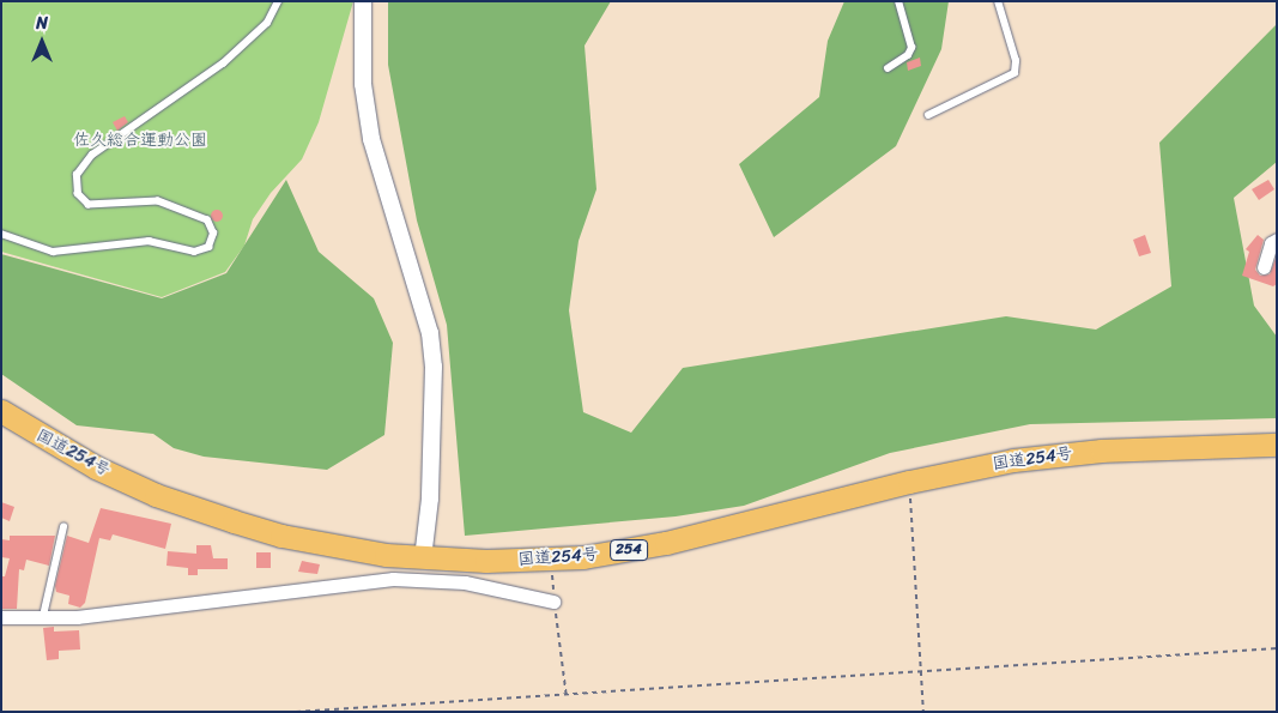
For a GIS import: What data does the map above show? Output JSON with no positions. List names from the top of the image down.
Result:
{
  "streets": {
    "highway": ["国道254号", "254"]
  },
  "parks": ["佐久総合運動公園"],
  "north": "top"
}
